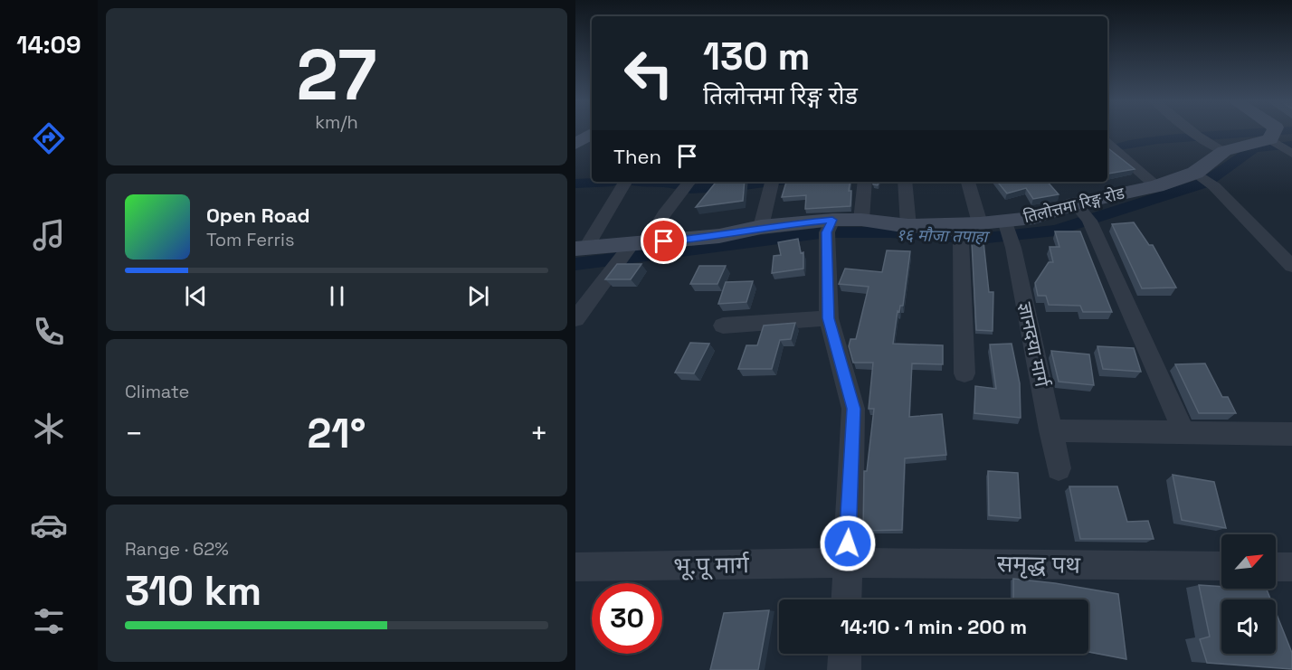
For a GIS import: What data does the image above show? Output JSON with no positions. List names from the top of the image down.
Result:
{
  "streets": {
    "street": [
      "तिलोत्तमा रिङ्ग रोड",
      "ज्ञानदया मार्ग",
      "समृद्ध पथ",
      "भू.पू मार्ग"
    ]
  },
  "crossings": [
    ["तिलोत्तमा रिङ्ग रोड", "ज्ञानदया मार्ग"],
    ["समृद्ध पथ", "भू.पू मार्ग"]
  ],
  "water": ["१६ मौजा तपाहा"],
  "north": "top right",
  "page": {
    "tabs": "14:09",
    "tile": [
      ["27", "km/h"],
      "Climate",
      ["Range · 62%", "310 km"]
    ],
    "turn": ["130 m", "तिलोत्तमा रिङ्ग रोड"],
    "then": "Then",
    "song": ["Open Road", "Tom Ferris"],
    "heat": ["−", "21°", "+"],
    "limit": "30",
    "trip": "14:10 · 1 min · 200 m"
  }
}
